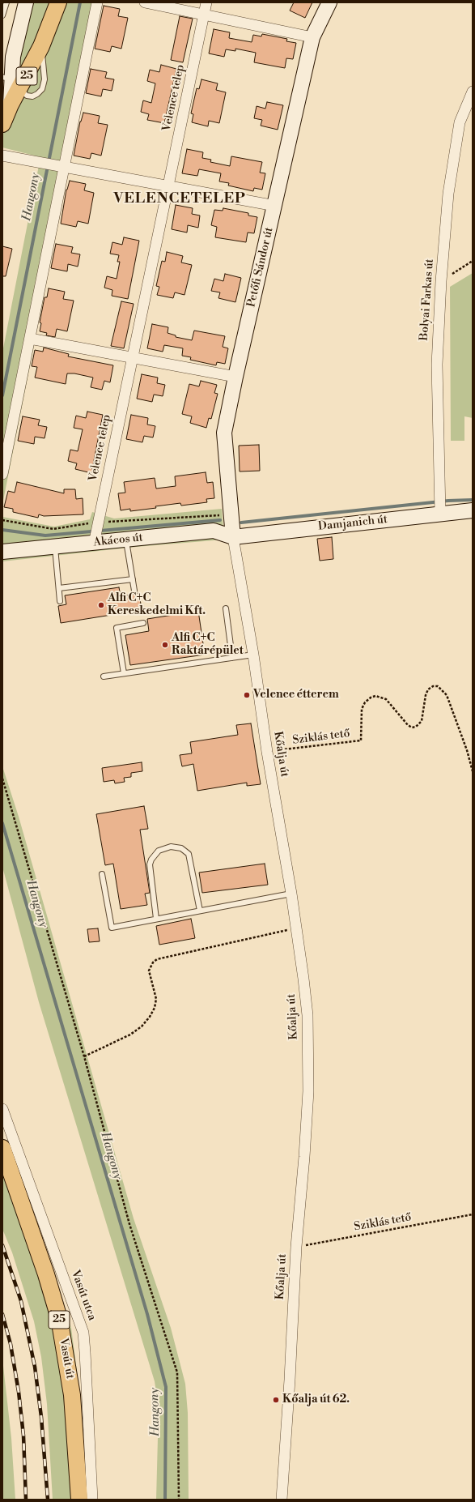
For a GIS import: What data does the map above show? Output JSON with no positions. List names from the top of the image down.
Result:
{
  "streets": {
    "main road": ["25", "Vasút út"],
    "street": [
      "Velence telep",
      "Petőfi Sándor út",
      "Bolyai Farkas út",
      "Damjanich út",
      "Akácos út",
      "Kőalja út",
      "Vasút utca"
    ],
    "path": ["Sziklás tető"]
  },
  "crossings": [
    ["Velence telep", "Akácos út"],
    ["Petőfi Sándor út", "Damjanich út"],
    ["Petőfi Sándor út", "Akácos út"],
    ["Petőfi Sándor út", "Kőalja út"],
    ["Bolyai Farkas út", "Damjanich út"],
    ["Damjanich út", "Akácos út"],
    ["Damjanich út", "Kőalja út"],
    ["Akácos út", "Kőalja út"],
    ["Sziklás tető", "Kőalja út"]
  ],
  "districts": ["VELENCETELEP"],
  "water": ["Hangony"],
  "places": [
    "Alfi C+C Kereskedelmi Kft.",
    "Alfi C+C Raktárépület",
    "Velence étterem",
    "Kőalja út 62."
  ]
}
